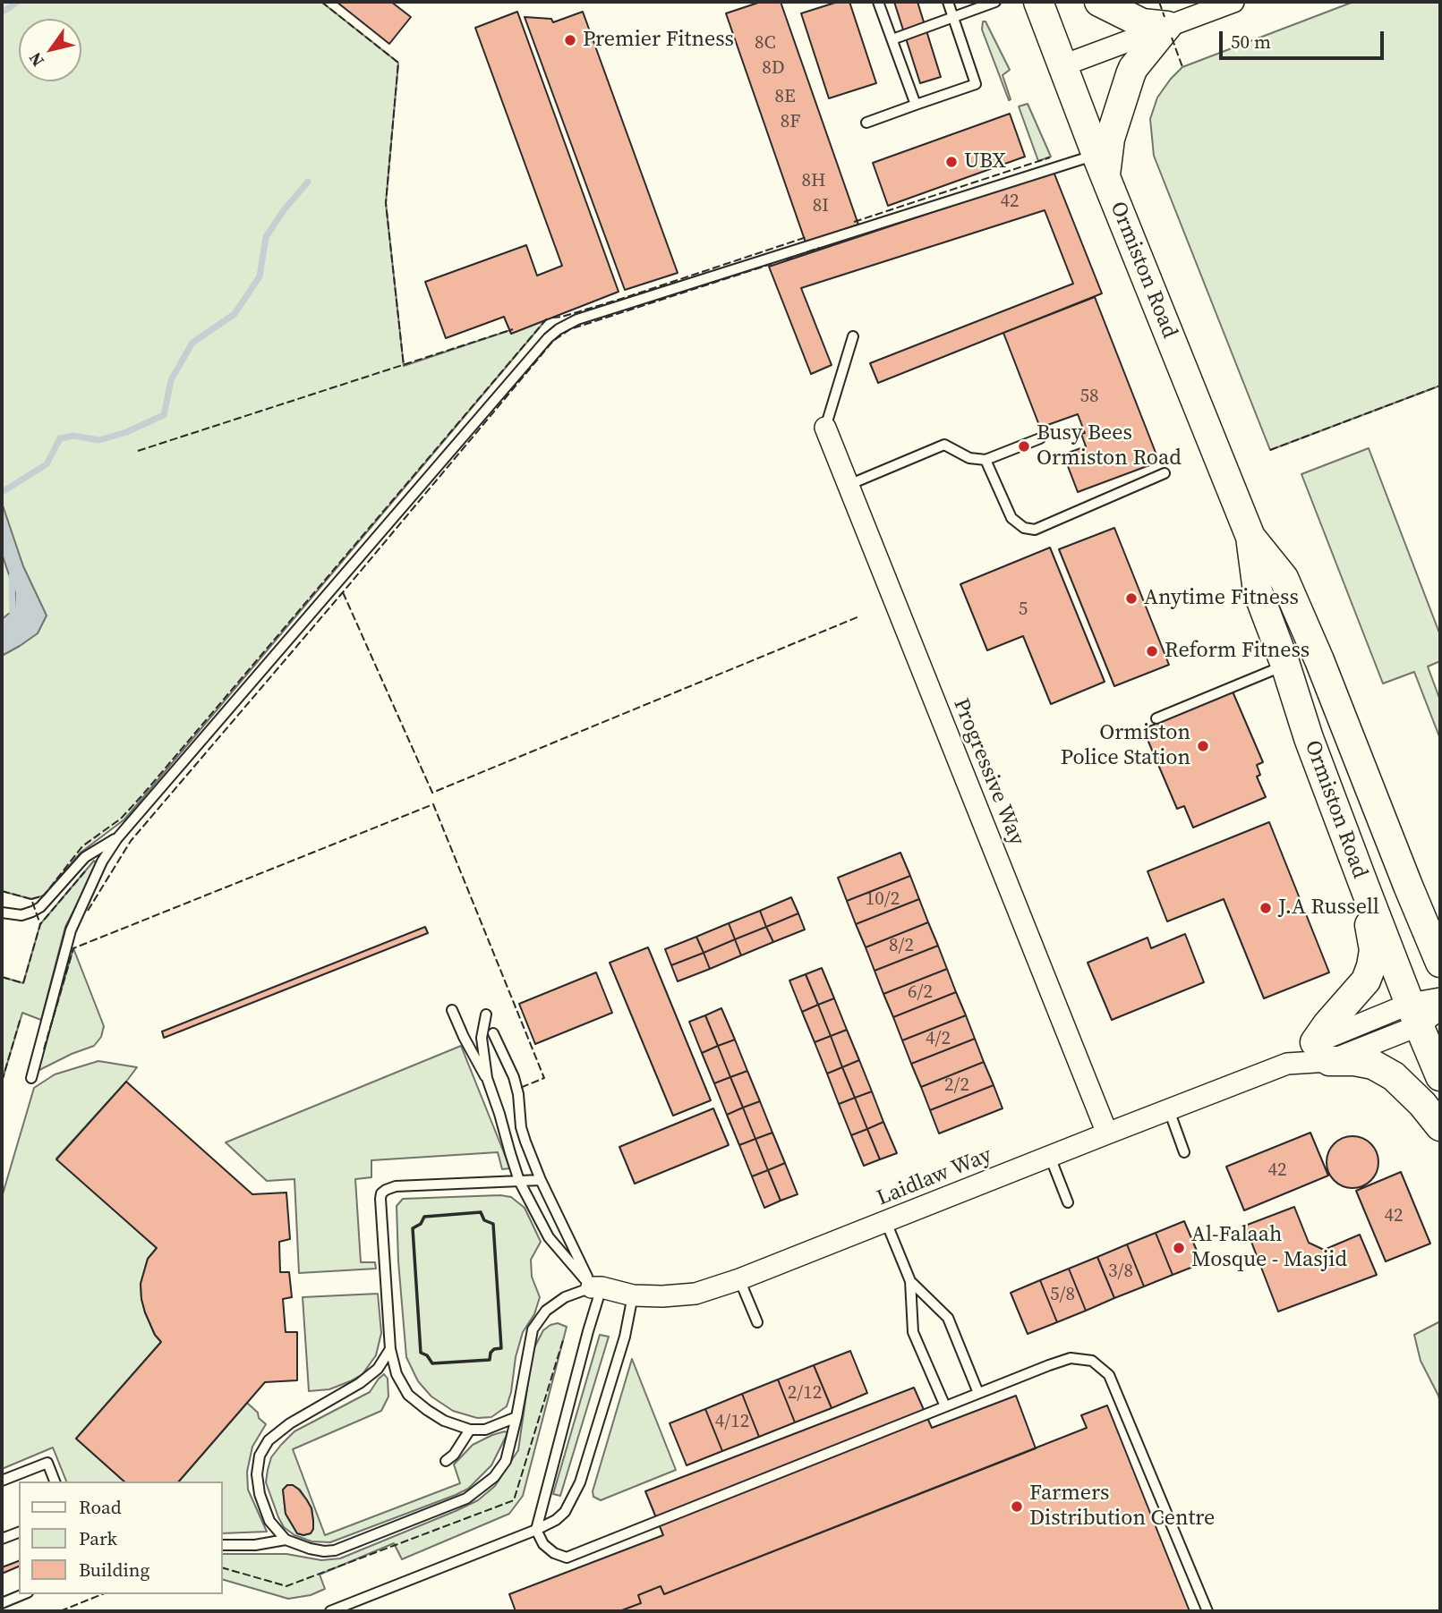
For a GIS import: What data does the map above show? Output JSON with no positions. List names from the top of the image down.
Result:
{
  "streets": {
    "main road": ["Ormiston Road"],
    "street": ["Progressive Way", "Laidlaw Way"]
  },
  "crossings": [
    ["Ormiston Road", "Laidlaw Way"],
    ["Progressive Way", "Laidlaw Way"]
  ],
  "places": [
    "Premier Fitness",
    "UBX",
    "Busy Bees Ormiston Road",
    "Anytime Fitness",
    "Reform Fitness",
    "Ormiston Police Station",
    "J.A Russell",
    "Al-Falaah Mosque - Masjid",
    "Farmers Distribution Centre"
  ],
  "house_numbers": [
    "8C",
    "8D",
    "8E",
    "8F",
    "8H",
    "42",
    "8I",
    "58",
    "5",
    "10/2",
    "8/2",
    "6/2",
    "4/2",
    "2/2",
    "42",
    "42",
    "3/8",
    "5/8",
    "2/12",
    "4/12"
  ],
  "legend": ["Road", "Park", "Building"],
  "scale_bar": "50 m",
  "north": "bottom left"
}
